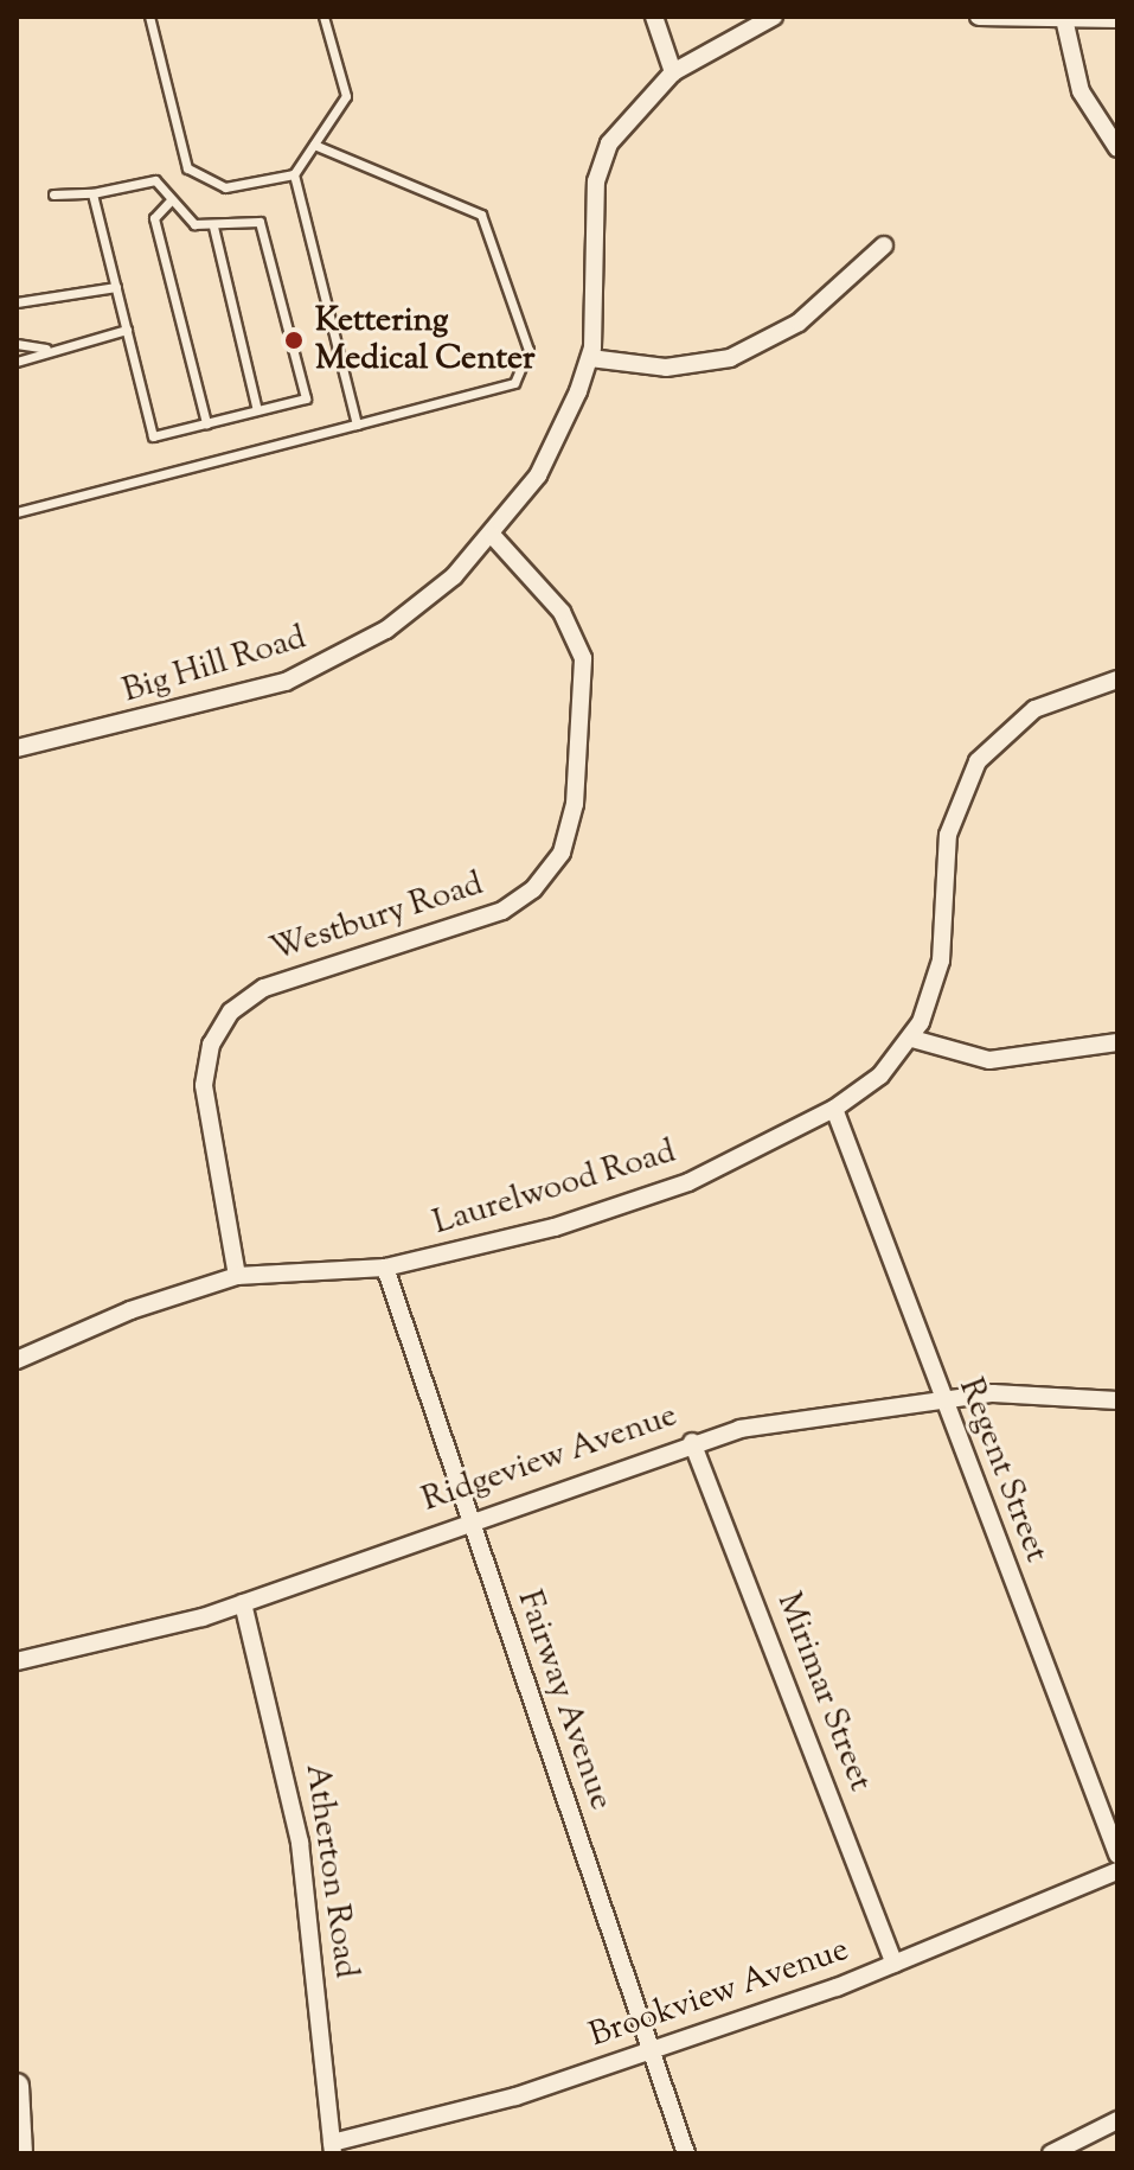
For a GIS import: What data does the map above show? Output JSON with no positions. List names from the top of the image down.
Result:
{
  "streets": {
    "street": [
      "Big Hill Road",
      "Westbury Road",
      "Laurelwood Road",
      "Ridgeview Avenue",
      "Regent Street",
      "Mirimar Street",
      "Fairway Avenue",
      "Atherton Road",
      "Brookview Avenue"
    ]
  },
  "crossings": [
    ["Big Hill Road", "Westbury Road"],
    ["Westbury Road", "Laurelwood Road"],
    ["Laurelwood Road", "Regent Street"],
    ["Laurelwood Road", "Fairway Avenue"],
    ["Ridgeview Avenue", "Regent Street"],
    ["Ridgeview Avenue", "Mirimar Street"],
    ["Ridgeview Avenue", "Fairway Avenue"],
    ["Ridgeview Avenue", "Atherton Road"],
    ["Mirimar Street", "Brookview Avenue"],
    ["Fairway Avenue", "Brookview Avenue"],
    ["Atherton Road", "Brookview Avenue"]
  ],
  "places": ["Kettering Medical Center"]
}
